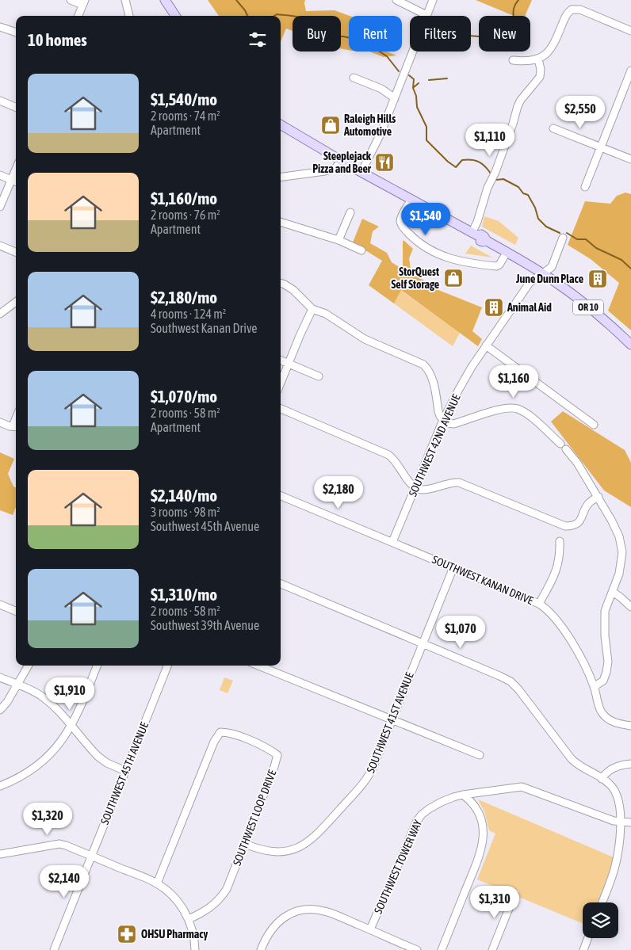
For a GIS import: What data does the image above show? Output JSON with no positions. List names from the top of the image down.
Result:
{
  "streets": {
    "main road": ["OR 10"],
    "street": [
      "SOUTHWEST 42ND AVENUE",
      "SOUTHWEST KANAN DRIVE",
      "SOUTHWEST 41ST AVENUE",
      "SOUTHWEST 45TH AVENUE",
      "SOUTHWEST LOOP DRIVE",
      "SOUTHWEST TOWER WAY"
    ]
  },
  "crossings": [
    ["OR 10", "SOUTHWEST 42ND AVENUE"],
    ["SOUTHWEST 42ND AVENUE", "SOUTHWEST KANAN DRIVE"],
    ["SOUTHWEST KANAN DRIVE", "SOUTHWEST 41ST AVENUE"],
    ["SOUTHWEST 41ST AVENUE", "SOUTHWEST LOOP DRIVE"]
  ],
  "places": {
    "shop": ["Raleigh Hills Automotive", "StorQuest Self Storage"],
    "restaurant": ["Steeplejack Pizza and Beer"],
    "building": ["June Dunn Place", "Animal Aid"],
    "pharmacy": ["OHSU Pharmacy"]
  },
  "page": {
    "chip": [
      "Buy",
      "Rent",
      "Filters",
      "New"
    ],
    "heading": "10 homes",
    "list": [
      {
        "name": "$1,540/mo",
        "note": "2 rooms · 74 m² · Apartment"
      },
      {
        "name": "$1,160/mo",
        "note": "2 rooms · 76 m² · Apartment"
      },
      {
        "name": "$2,180/mo",
        "note": "4 rooms · 124 m² · Southwest Kanan Drive"
      },
      {
        "name": "$1,070/mo",
        "note": "2 rooms · 58 m² · Apartment"
      },
      {
        "name": "$2,140/mo",
        "note": "3 rooms · 98 m² · Southwest 45th Avenue"
      },
      {
        "name": "$1,310/mo",
        "note": "2 rooms · 58 m² · Southwest 39th Avenue"
      }
    ],
    "price": [
      "$2,550",
      "$1,110",
      "$1,540",
      "$1,160",
      "$2,180",
      "$1,070",
      "$1,910",
      "$1,320",
      "$2,140",
      "$1,310"
    ]
  }
}
